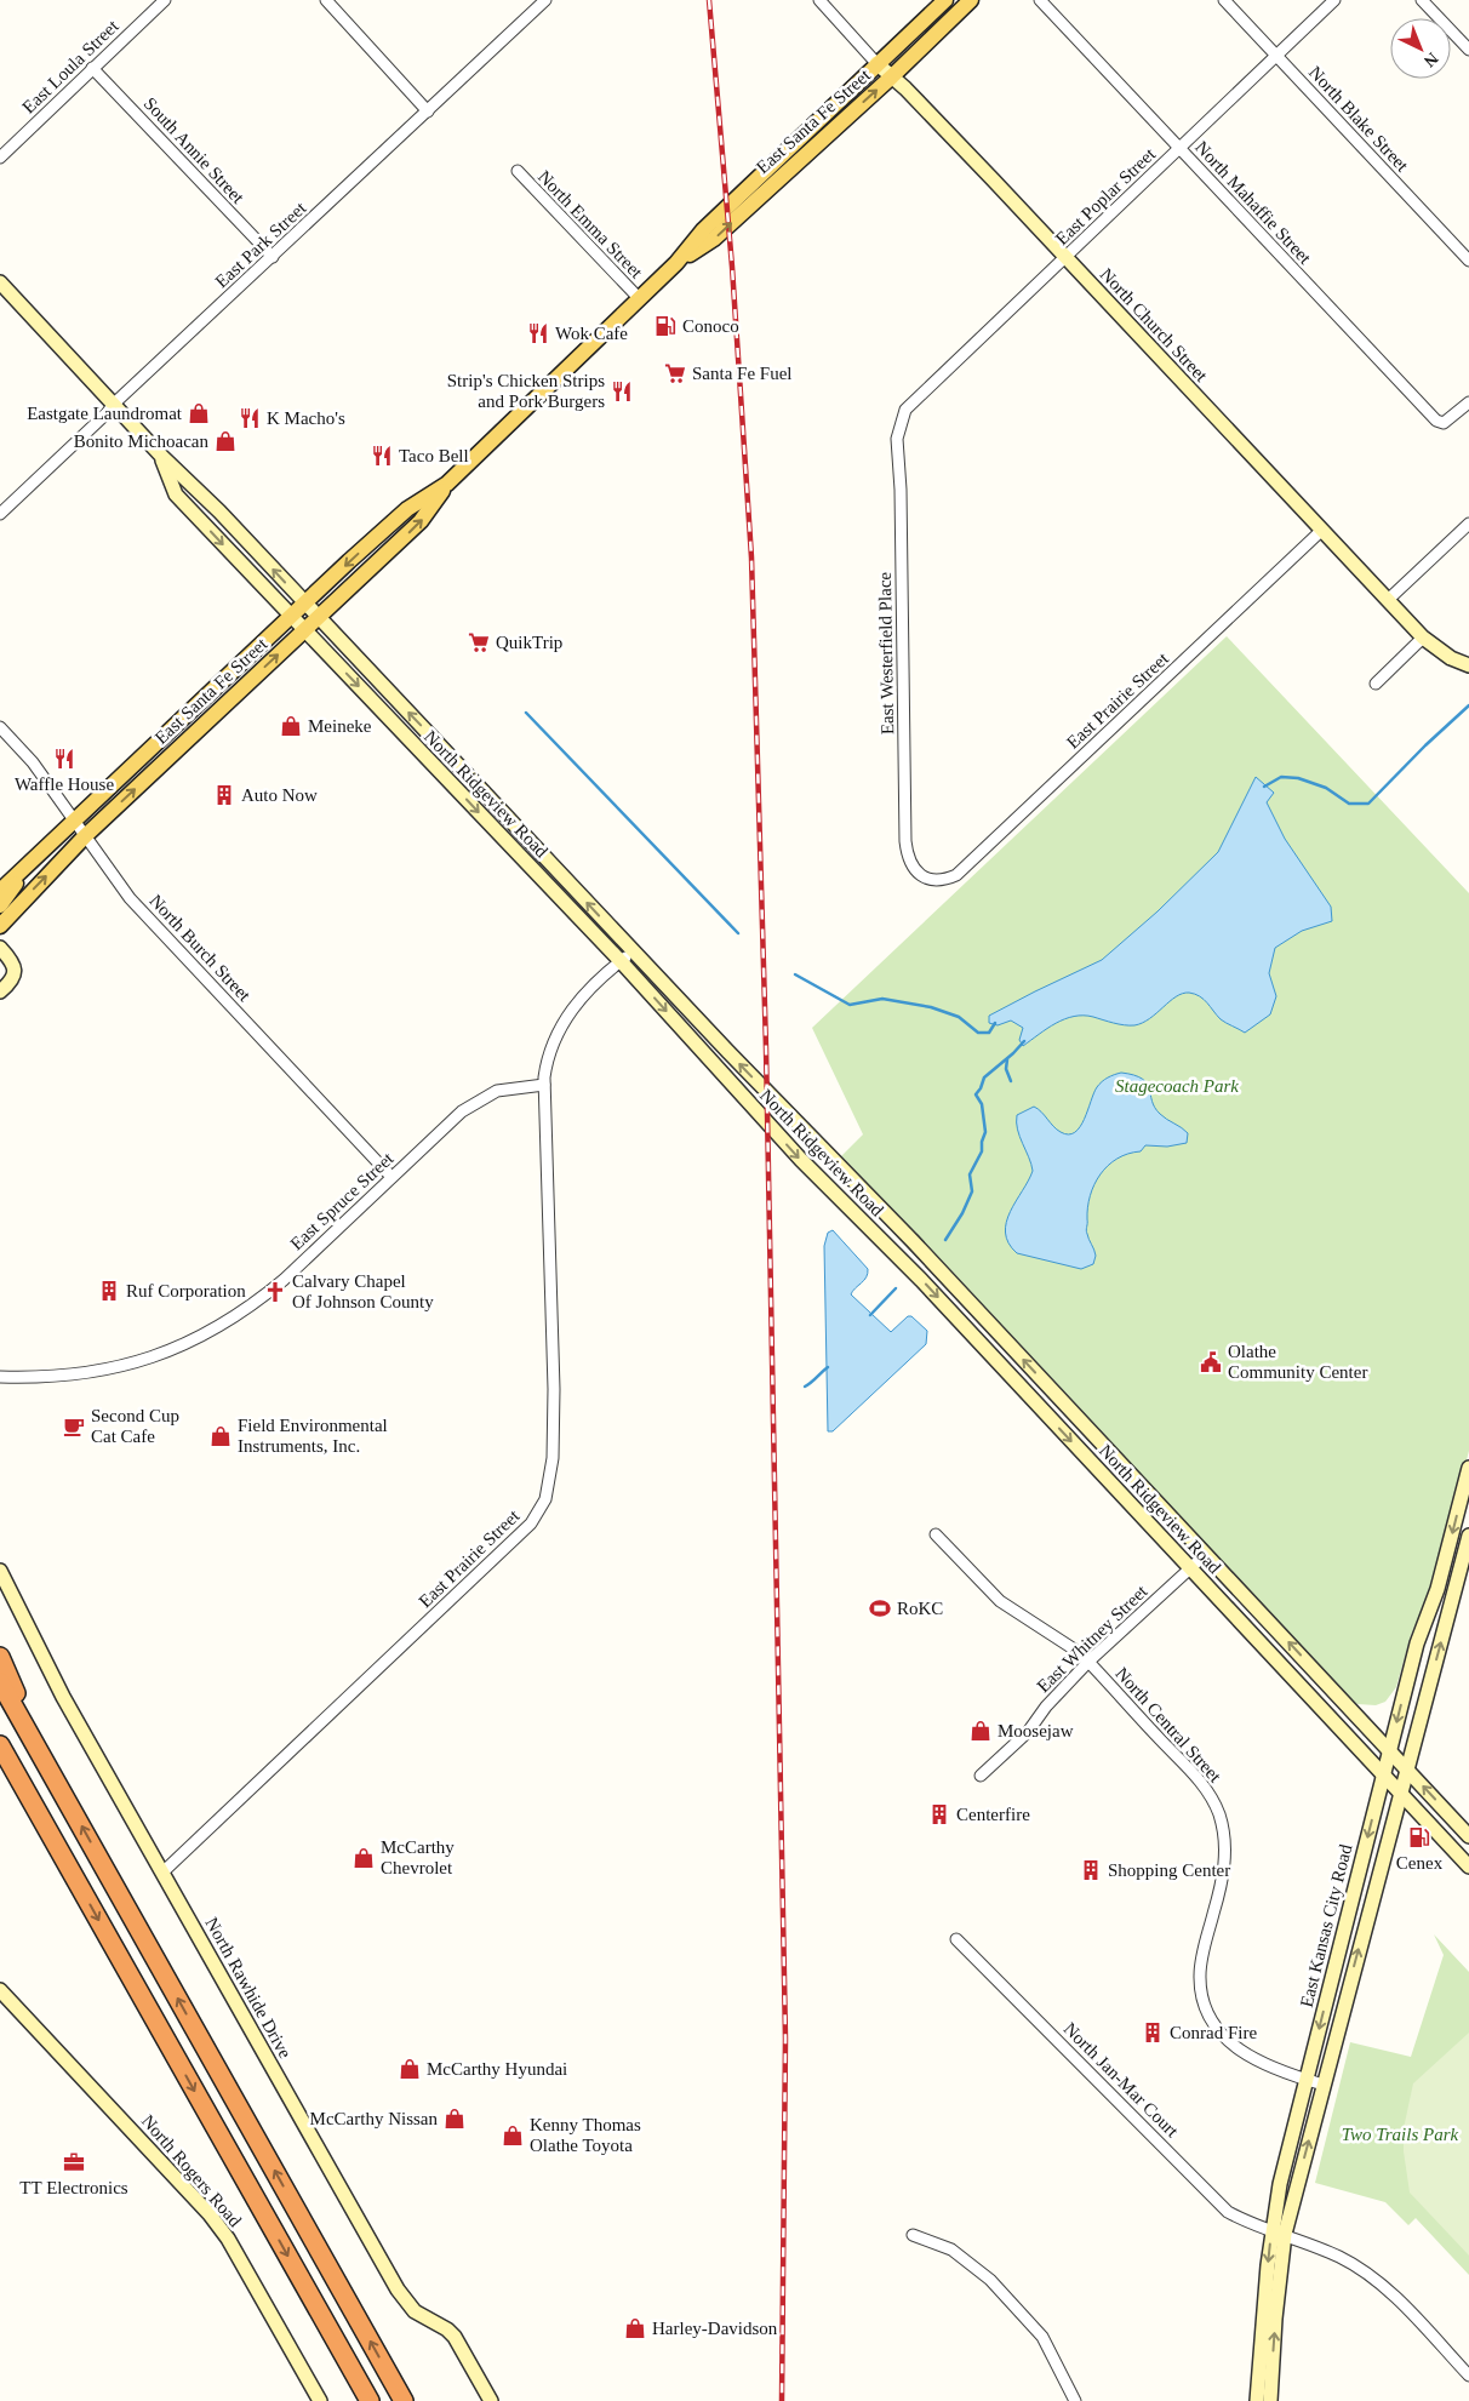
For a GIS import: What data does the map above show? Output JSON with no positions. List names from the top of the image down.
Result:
{
  "streets": {
    "main road": [
      "East Santa Fe Street",
      "North Church Street",
      "North Ridgeview Road",
      "East Kansas City Road",
      "North Rawhide Drive",
      "North Rogers Road"
    ],
    "street": [
      "East Loula Street",
      "North Blake Street",
      "South Annie Street",
      "East Poplar Street",
      "North Mahaffie Street",
      "North Emma Street",
      "East Park Street",
      "East Westerfield Place",
      "East Prairie Street",
      "North Burch Street",
      "East Spruce Street",
      "East Whitney Street",
      "North Central Street",
      "North Jan-Mar Court"
    ]
  },
  "crossings": [
    ["East Loula Street", "South Annie Street"],
    ["North Blake Street", "East Poplar Street"],
    ["East Santa Fe Street", "North Emma Street"],
    ["East Santa Fe Street", "North Church Street"],
    ["East Santa Fe Street", "North Ridgeview Road"],
    ["East Santa Fe Street", "North Burch Street"],
    ["South Annie Street", "East Park Street"],
    ["East Poplar Street", "North Mahaffie Street"],
    ["East Poplar Street", "North Church Street"],
    ["East Poplar Street", "East Westerfield Place"],
    ["East Park Street", "North Ridgeview Road"],
    ["North Church Street", "East Prairie Street"],
    ["East Westerfield Place", "East Prairie Street"],
    ["East Prairie Street", "East Spruce Street"],
    ["East Prairie Street", "North Rawhide Drive"],
    ["North Ridgeview Road", "East Whitney Street"],
    ["North Ridgeview Road", "East Kansas City Road"],
    ["North Burch Street", "East Spruce Street"],
    ["East Whitney Street", "North Central Street"],
    ["North Central Street", "East Kansas City Road"],
    ["East Kansas City Road", "North Jan-Mar Court"]
  ],
  "parks": ["Stagecoach Park", "Two Trails Park"],
  "places": {
    "fuel station": ["Conoco", "Cenex"],
    "restaurant": [
      "Wok Cafe",
      "Strip's Chicken Strips and Pork Burgers",
      "K Macho's",
      "Taco Bell",
      "Waffle House"
    ],
    "supermarket": ["Santa Fe Fuel", "QuikTrip"],
    "shop": [
      "Eastgate Laundromat",
      "Bonito Michoacan",
      "Meineke",
      "Field Environmental Instruments, Inc.",
      "Moosejaw",
      "McCarthy Chevrolet",
      "McCarthy Hyundai",
      "McCarthy Nissan",
      "Kenny Thomas Olathe Toyota",
      "Harley-Davidson"
    ],
    "building": [
      "Auto Now",
      "Ruf Corporation",
      "Centerfire",
      "Shopping Center",
      "Conrad Fire"
    ],
    "church": ["Calvary Chapel Of Johnson County"],
    "public building": ["Olathe Community Center"],
    "cafe": ["Second Cup Cat Cafe"],
    "sports": ["RoKC"],
    "office": ["TT Electronics"]
  },
  "north": "bottom right"
}
